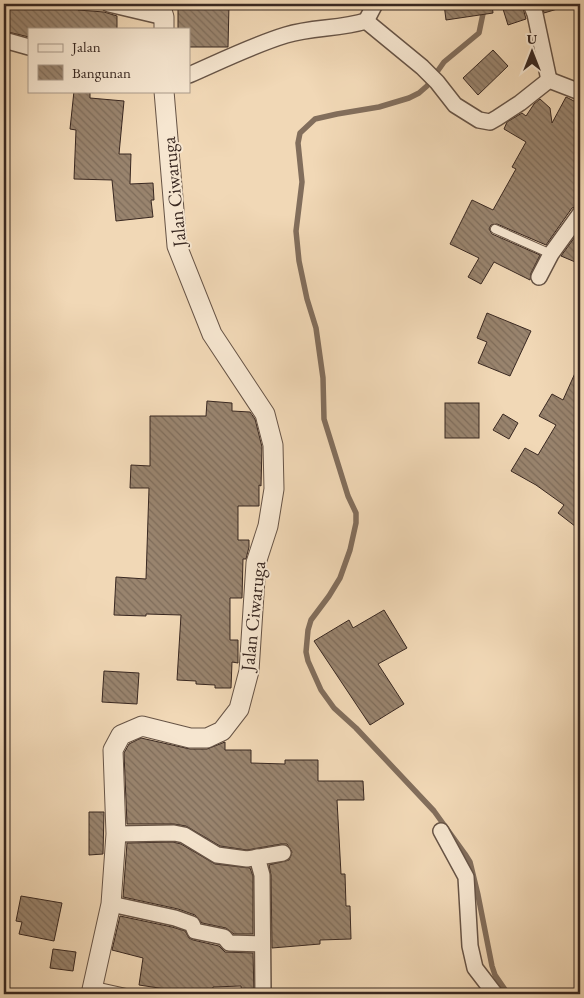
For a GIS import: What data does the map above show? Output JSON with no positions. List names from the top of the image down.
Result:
{
  "streets": {
    "street": ["Jalan Ciwaruga"]
  },
  "legend": ["Jalan", "Bangunan"],
  "north": "top"
}
